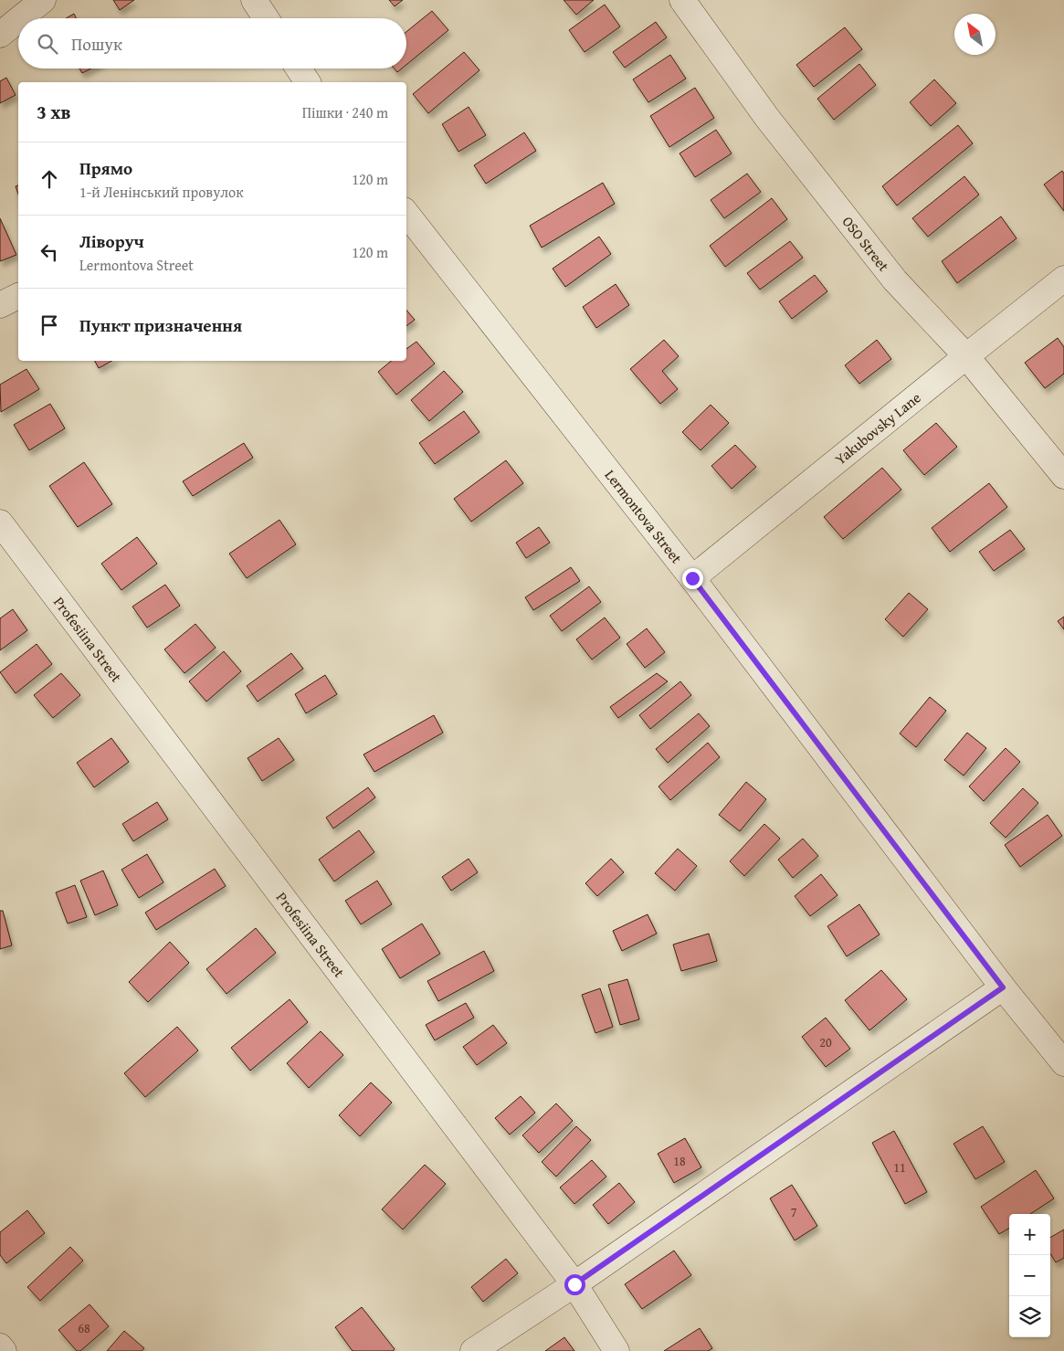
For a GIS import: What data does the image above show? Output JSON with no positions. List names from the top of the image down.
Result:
{
  "streets": {
    "street": [
      "OSO Street",
      "Yakubovsky Lane",
      "Lermontova Street",
      "Profesiina Street"
    ]
  },
  "crossings": [
    ["OSO Street", "Yakubovsky Lane"],
    ["Yakubovsky Lane", "Lermontova Street"]
  ],
  "house_numbers": [
    "20",
    "18",
    "11",
    "7",
    "68"
  ],
  "north": "top left",
  "page": {
    "search": "Пошук",
    "heading": ["3 хв", "Пішки · 240 m"],
    "list": [
      ["Прямо", "1-й Ленінський провулок", "120 m"],
      ["Ліворуч", "Lermontova Street", "120 m"],
      "Пункт призначення"
    ],
    "map_buttons": ["+", "−"]
  }
}
